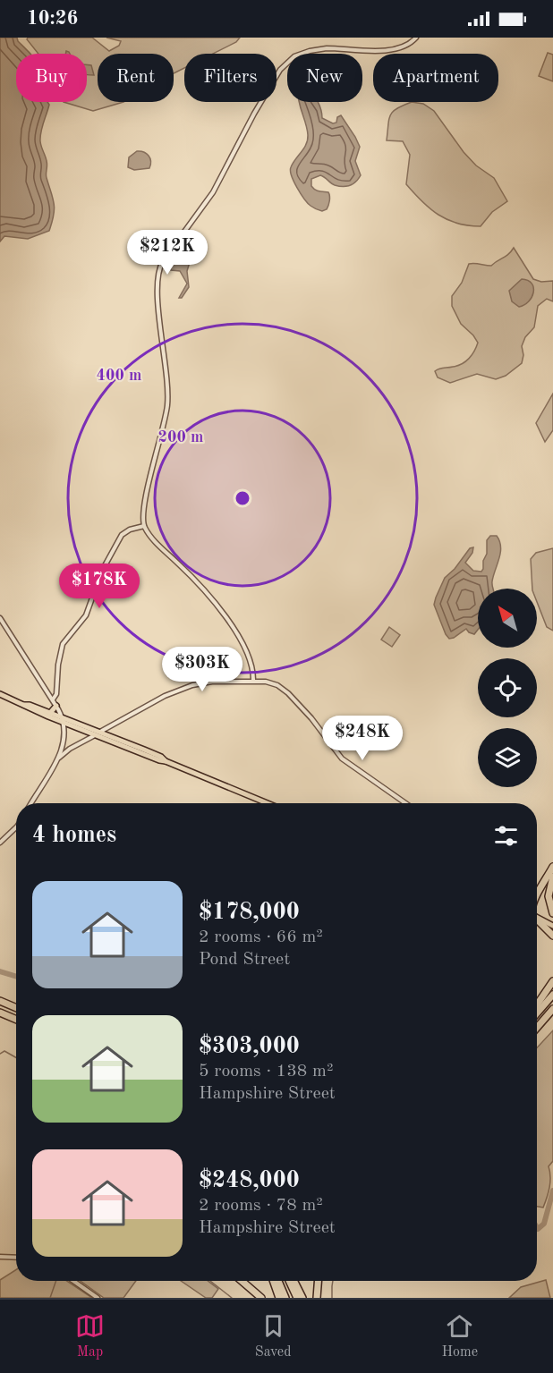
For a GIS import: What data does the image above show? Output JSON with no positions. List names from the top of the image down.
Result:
{
  "north": "top left",
  "page": {
    "status": "10:26",
    "chip": [
      "Buy",
      "Rent",
      "Filters",
      "New",
      "Apartment"
    ],
    "price": [
      "$212K",
      "$178K",
      "$303K",
      "$248K"
    ],
    "heading": "4 homes",
    "list": [
      {
        "name": "$178,000",
        "note": "2 rooms · 66 m² · Pond Street"
      },
      {
        "name": "$303,000",
        "note": "5 rooms · 138 m² · Hampshire Street"
      },
      {
        "name": "$248,000",
        "note": "2 rooms · 78 m² · Hampshire Street"
      }
    ],
    "tabs": ["Map", "Saved", "Home"]
  },
  "rings": ["400 m", "200 m"]
}
